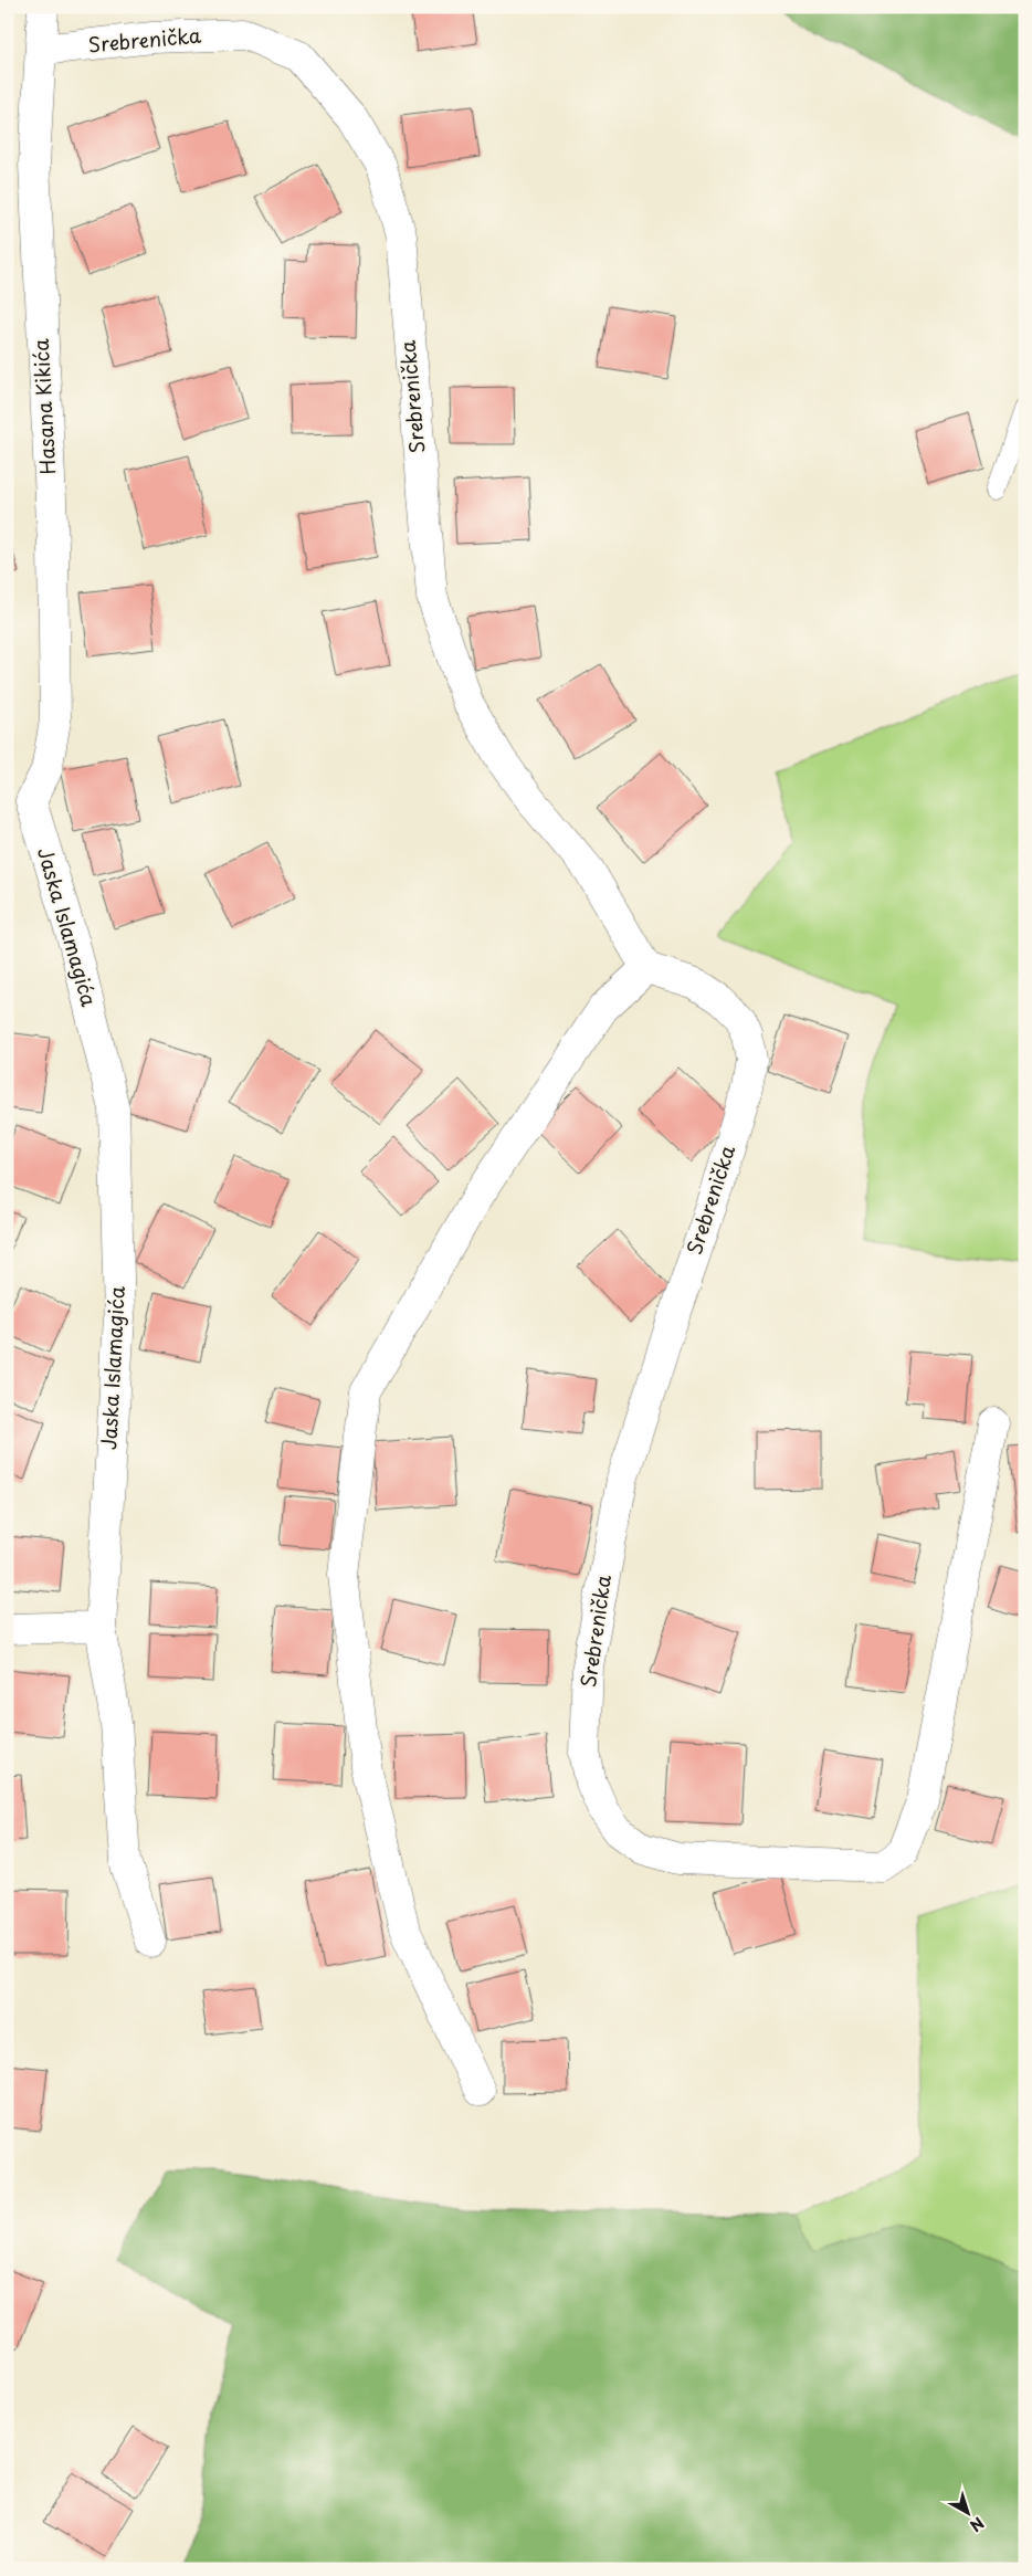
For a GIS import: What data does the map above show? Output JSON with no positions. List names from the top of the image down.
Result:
{
  "streets": {
    "street": ["Srebrenička", "Hasana Kikića", "Jaska Islamagića"]
  },
  "crossings": [
    ["Srebrenička", "Hasana Kikića"],
    ["Hasana Kikića", "Jaska Islamagića"]
  ],
  "north": "bottom right"
}
